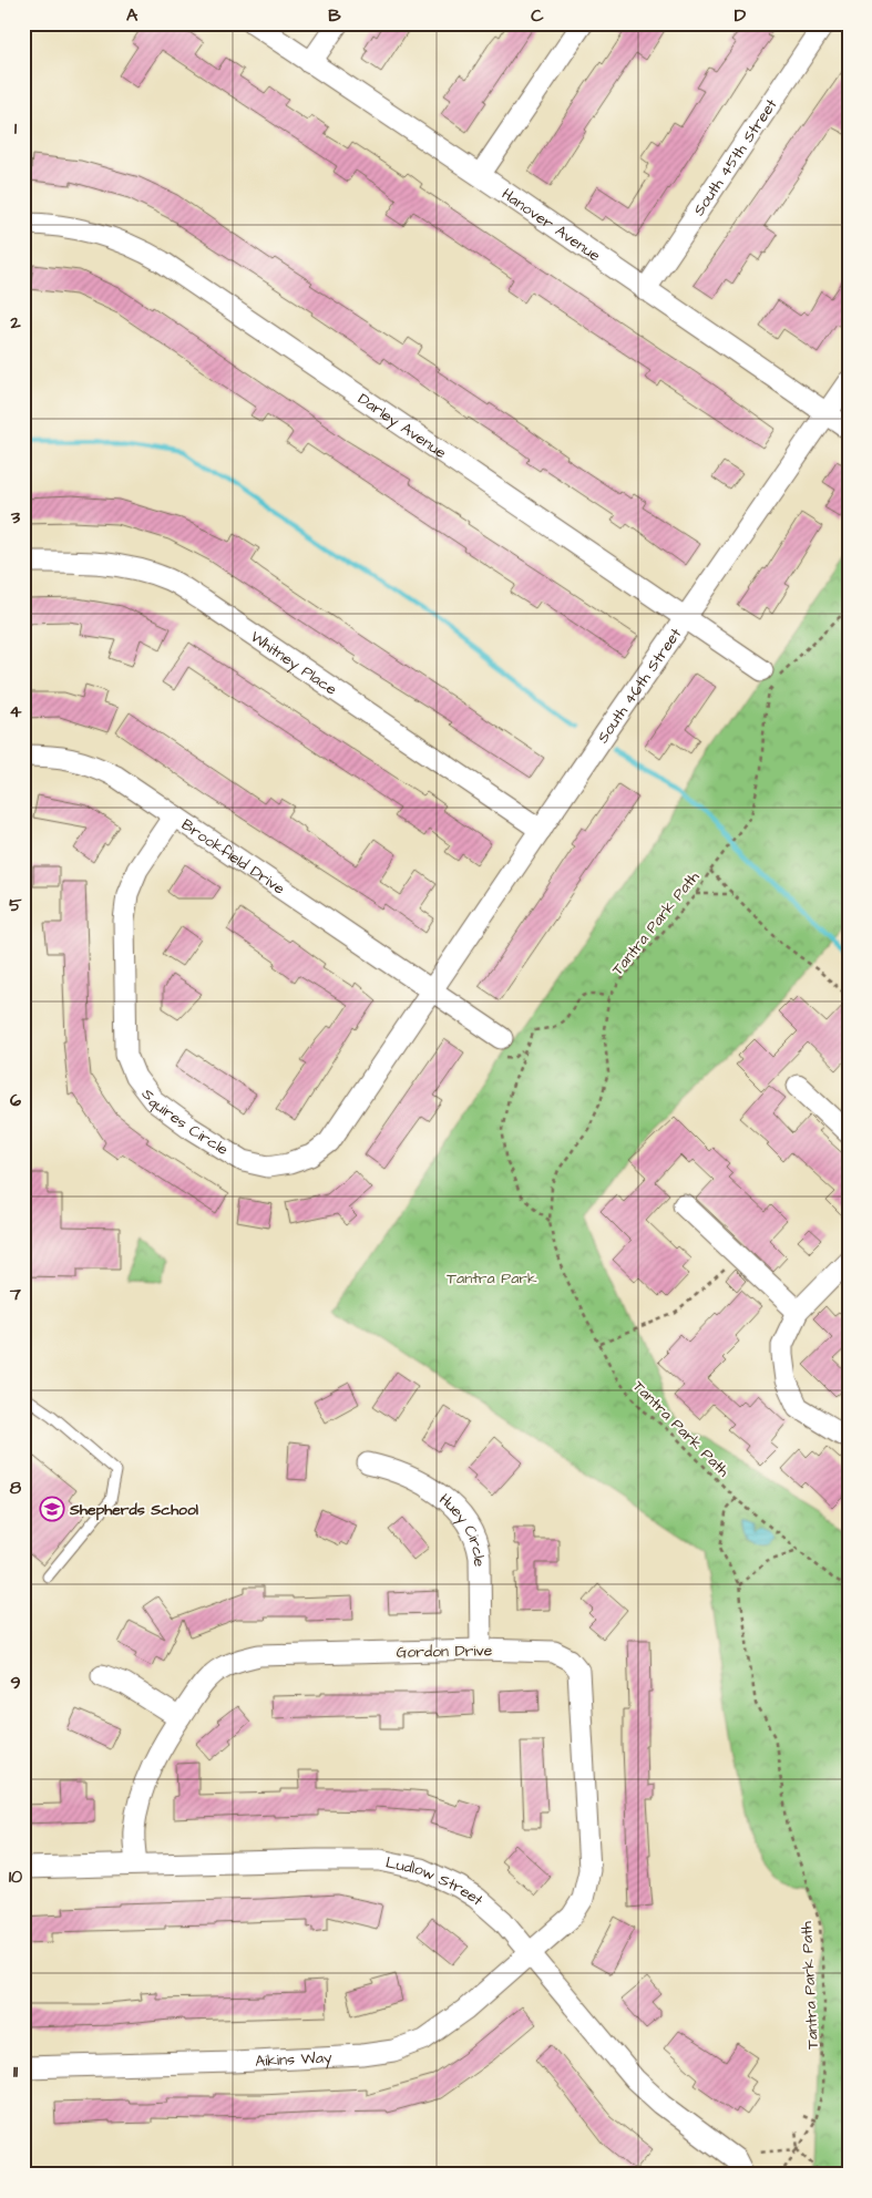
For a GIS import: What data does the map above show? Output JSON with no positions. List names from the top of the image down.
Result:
{
  "streets": {
    "street": [
      "South 45th Street",
      "Hanover Avenue",
      "Darley Avenue",
      "Whitney Place",
      "South 46th Street",
      "Brookfield Drive",
      "Squires Circle",
      "Huey Circle",
      "Gordon Drive",
      "Ludlow Street",
      "Aikins Way"
    ],
    "path": ["Tantra Park Path"]
  },
  "crossings": [
    ["South 45th Street", "Hanover Avenue"],
    ["Hanover Avenue", "South 46th Street"],
    ["Darley Avenue", "South 46th Street"],
    ["Darley Avenue", "Tantra Park Path"],
    ["Whitney Place", "South 46th Street"],
    ["South 46th Street", "Brookfield Drive"],
    ["South 46th Street", "Squires Circle"],
    ["Brookfield Drive", "Tantra Park Path"],
    ["Brookfield Drive", "Squires Circle"],
    ["Huey Circle", "Gordon Drive"],
    ["Gordon Drive", "Ludlow Street"],
    ["Gordon Drive", "Aikins Way"],
    ["Ludlow Street", "Aikins Way"]
  ],
  "parks": ["Tantra Park"],
  "places": {
    "school or university": ["Shepherds School"]
  },
  "grid": {
    "columns": [
      "A",
      "B",
      "C",
      "D"
    ],
    "rows": [
      "1",
      "2",
      "3",
      "4",
      "5",
      "6",
      "7",
      "8",
      "9",
      "10",
      "11"
    ]
  }
}
